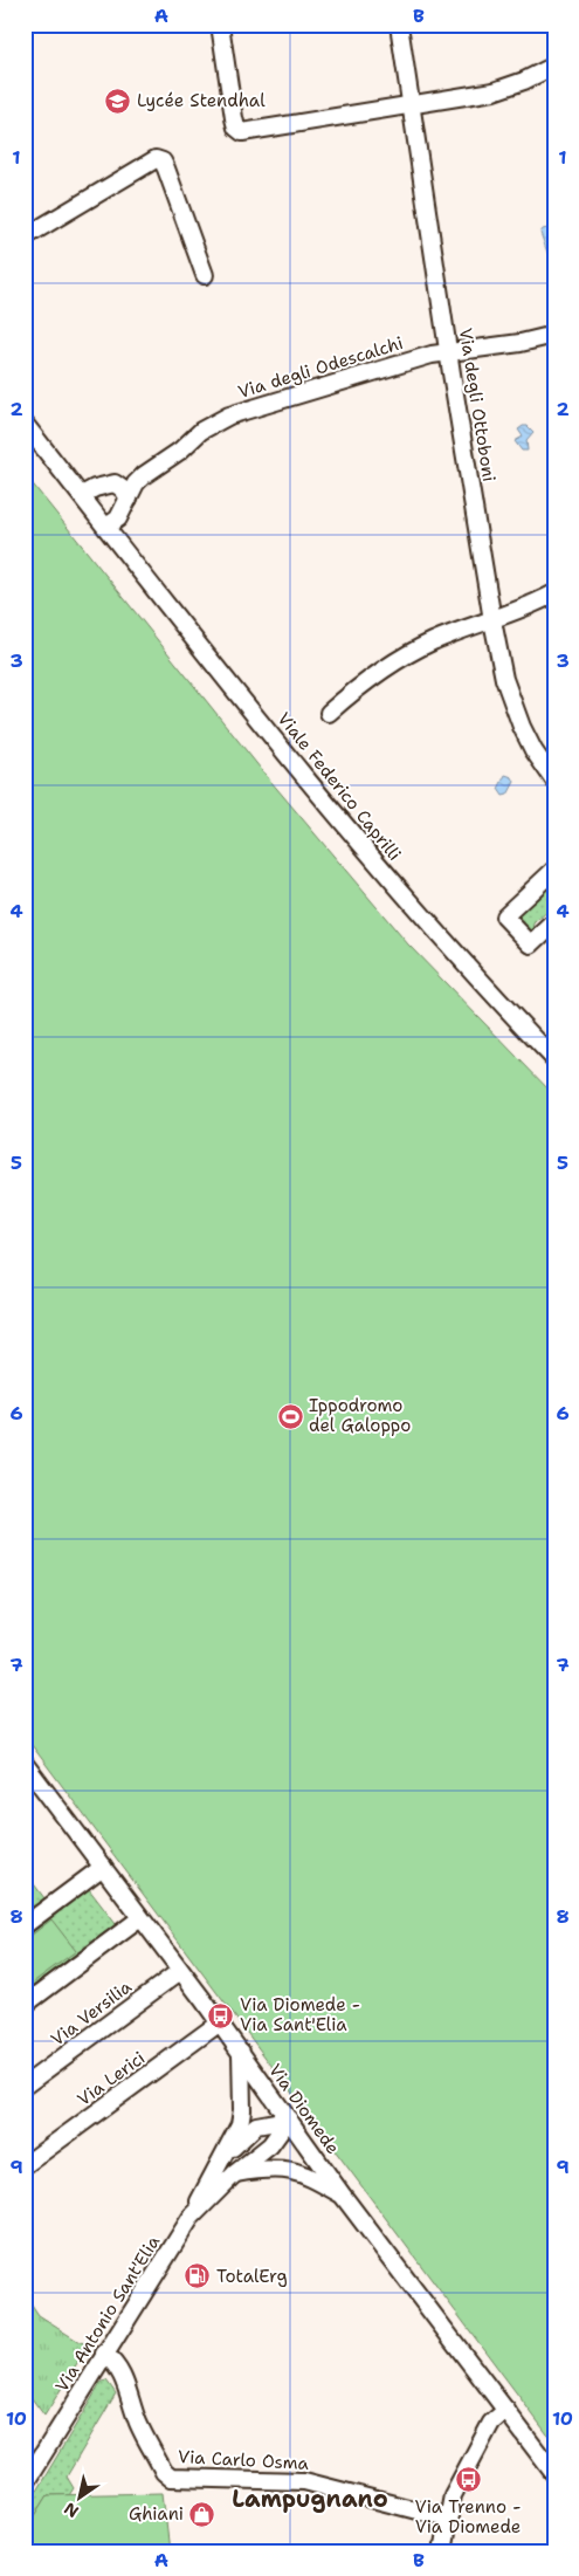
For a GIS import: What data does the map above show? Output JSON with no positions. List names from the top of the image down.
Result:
{
  "streets": {
    "street": [
      "Via degli Odescalchi",
      "Via degli Ottoboni",
      "Viale Federico Caprilli",
      "Via Versilia",
      "Via Lerici",
      "Via Diomede",
      "Via Antonio Sant'Elia",
      "Via Carlo Osma"
    ]
  },
  "crossings": [
    ["Via degli Odescalchi", "Via degli Ottoboni"],
    ["Via Versilia", "Via Diomede"],
    ["Via Lerici", "Via Diomede"],
    ["Via Diomede", "Via Antonio Sant'Elia"],
    ["Via Antonio Sant'Elia", "Via Carlo Osma"]
  ],
  "districts": ["Lampugnano"],
  "places": {
    "school or university": ["Lycée Stendhal"],
    "sports": ["Ippodromo del Galoppo"],
    "bus stop": ["Via Diomede - Via Sant'Elia", "Via Trenno - Via Diomede"],
    "fuel station": ["TotalErg"],
    "shop": ["Ghiani"]
  },
  "north": "bottom left",
  "grid": {
    "columns": ["A", "B"],
    "rows": [
      "1",
      "2",
      "3",
      "4",
      "5",
      "6",
      "7",
      "8",
      "9",
      "10"
    ]
  }
}
